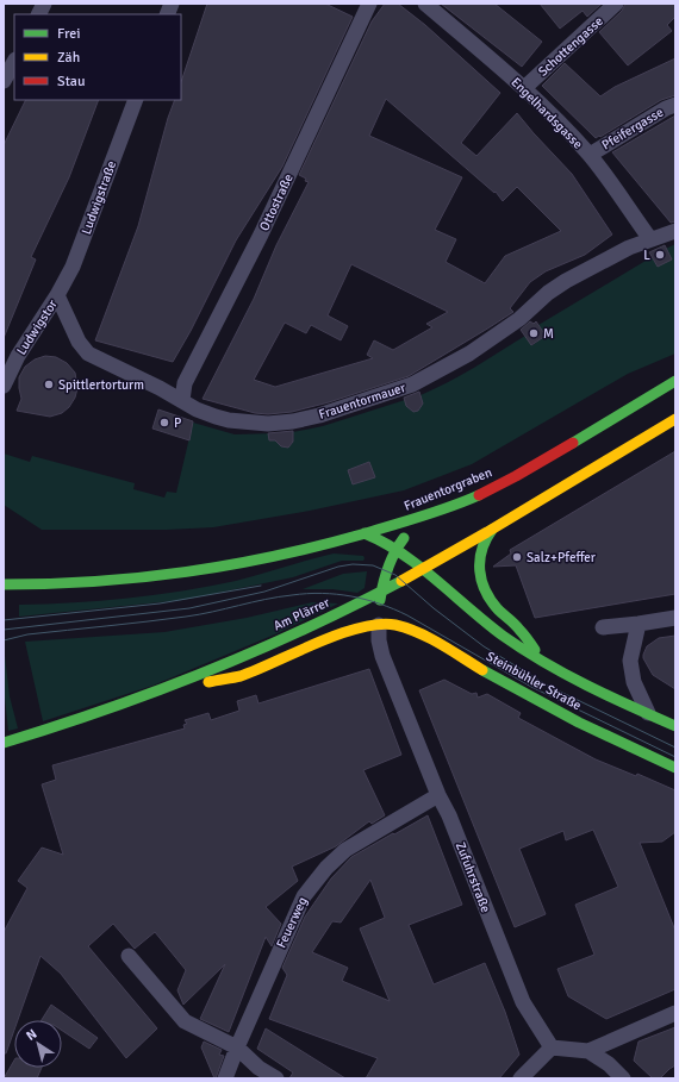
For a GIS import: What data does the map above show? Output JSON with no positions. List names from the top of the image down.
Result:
{
  "streets": {
    "main road": ["Frauentorgraben", "Am Plärrer", "Steinbühler Straße"],
    "street": [
      "Schottengasse",
      "Engelhardsgasse",
      "Pfeifergasse",
      "Ludwigstraße",
      "Ottostraße",
      "Ludwigstor",
      "Frauentormauer",
      "Zufuhrstraße",
      "Feuerweg"
    ]
  },
  "crossings": [
    ["Schottengasse", "Engelhardsgasse"],
    ["Engelhardsgasse", "Pfeifergasse"],
    ["Engelhardsgasse", "Frauentormauer"],
    ["Ludwigstraße", "Ludwigstor"],
    ["Ludwigstraße", "Frauentormauer"],
    ["Ottostraße", "Frauentormauer"],
    ["Ludwigstor", "Frauentormauer"],
    ["Frauentorgraben", "Steinbühler Straße"],
    ["Am Plärrer", "Steinbühler Straße"],
    ["Am Plärrer", "Zufuhrstraße"],
    ["Steinbühler Straße", "Zufuhrstraße"],
    ["Zufuhrstraße", "Feuerweg"]
  ],
  "places": [
    "L",
    "M",
    "Spittlertorturm",
    "P",
    "Salz+Pfeffer"
  ],
  "legend": ["Frei", "Zäh", "Stau"],
  "north": "top left"
}
